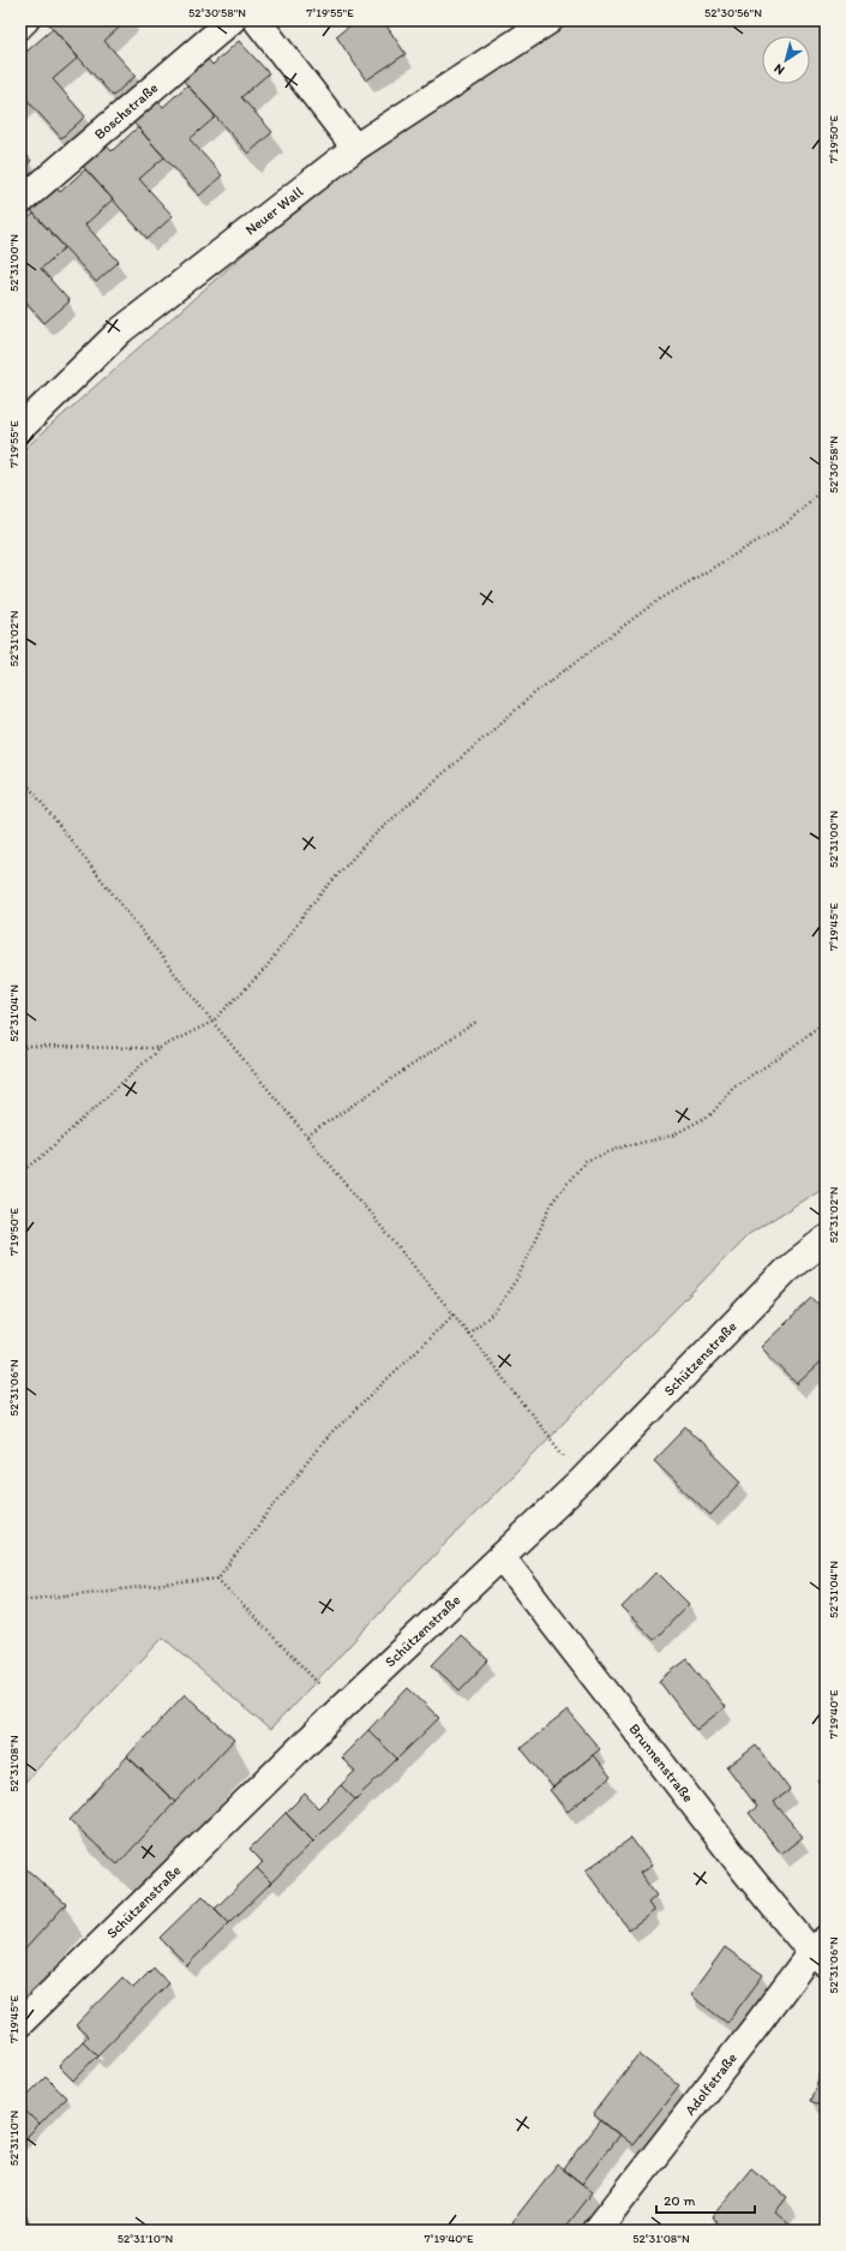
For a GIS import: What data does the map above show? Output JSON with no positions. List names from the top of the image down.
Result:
{
  "streets": {
    "street": [
      "Boschstraße",
      "Neuer Wall",
      "Schützenstraße",
      "Brunnenstraße",
      "Adolfstraße"
    ]
  },
  "crossings": [
    ["Schützenstraße", "Brunnenstraße"],
    ["Brunnenstraße", "Adolfstraße"]
  ],
  "scale_bar": "20 m",
  "north": "bottom left",
  "coordinates": [
    "52°30'58\"N",
    "7°19'55\"E",
    "52°30'56\"N",
    "7°19'50\"E",
    "52°31'00\"N",
    "52°31'02\"N",
    "7°19'45\"E",
    "52°31'04\"N",
    "52°31'06\"N",
    "7°19'40\"E",
    "52°31'08\"N",
    "52°31'10\"N"
  ]
}
